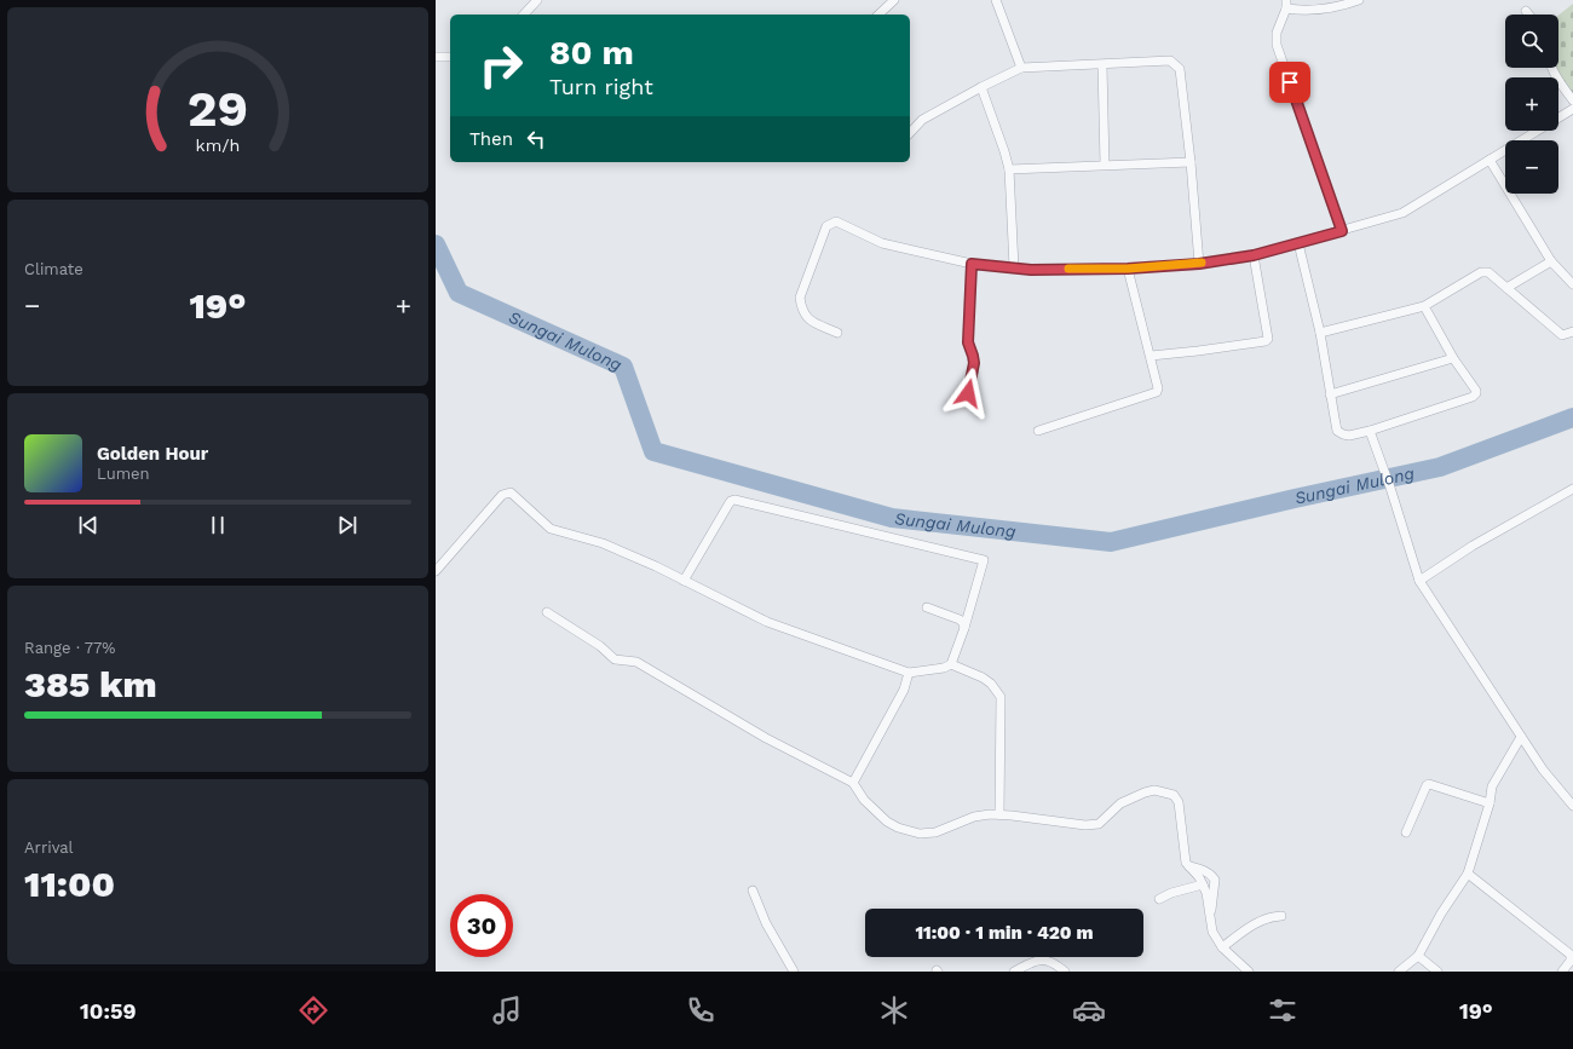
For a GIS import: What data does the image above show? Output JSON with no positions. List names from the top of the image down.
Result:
{
  "water": ["Sungai Mulong"],
  "page": {
    "map_buttons": ["+", "−"],
    "turn": ["80 m", "Turn right"],
    "then": "Then",
    "tile": [
      "Climate",
      ["Range · 77%", "385 km"],
      ["Arrival", "11:00"]
    ],
    "heat": ["−", "19°", "+"],
    "song": ["Golden Hour", "Lumen"],
    "limit": "30",
    "trip": "11:00 · 1 min · 420 m",
    "tabs": ["10:59", "19°"],
    "gauge": ["29", "km/h"]
  }
}
